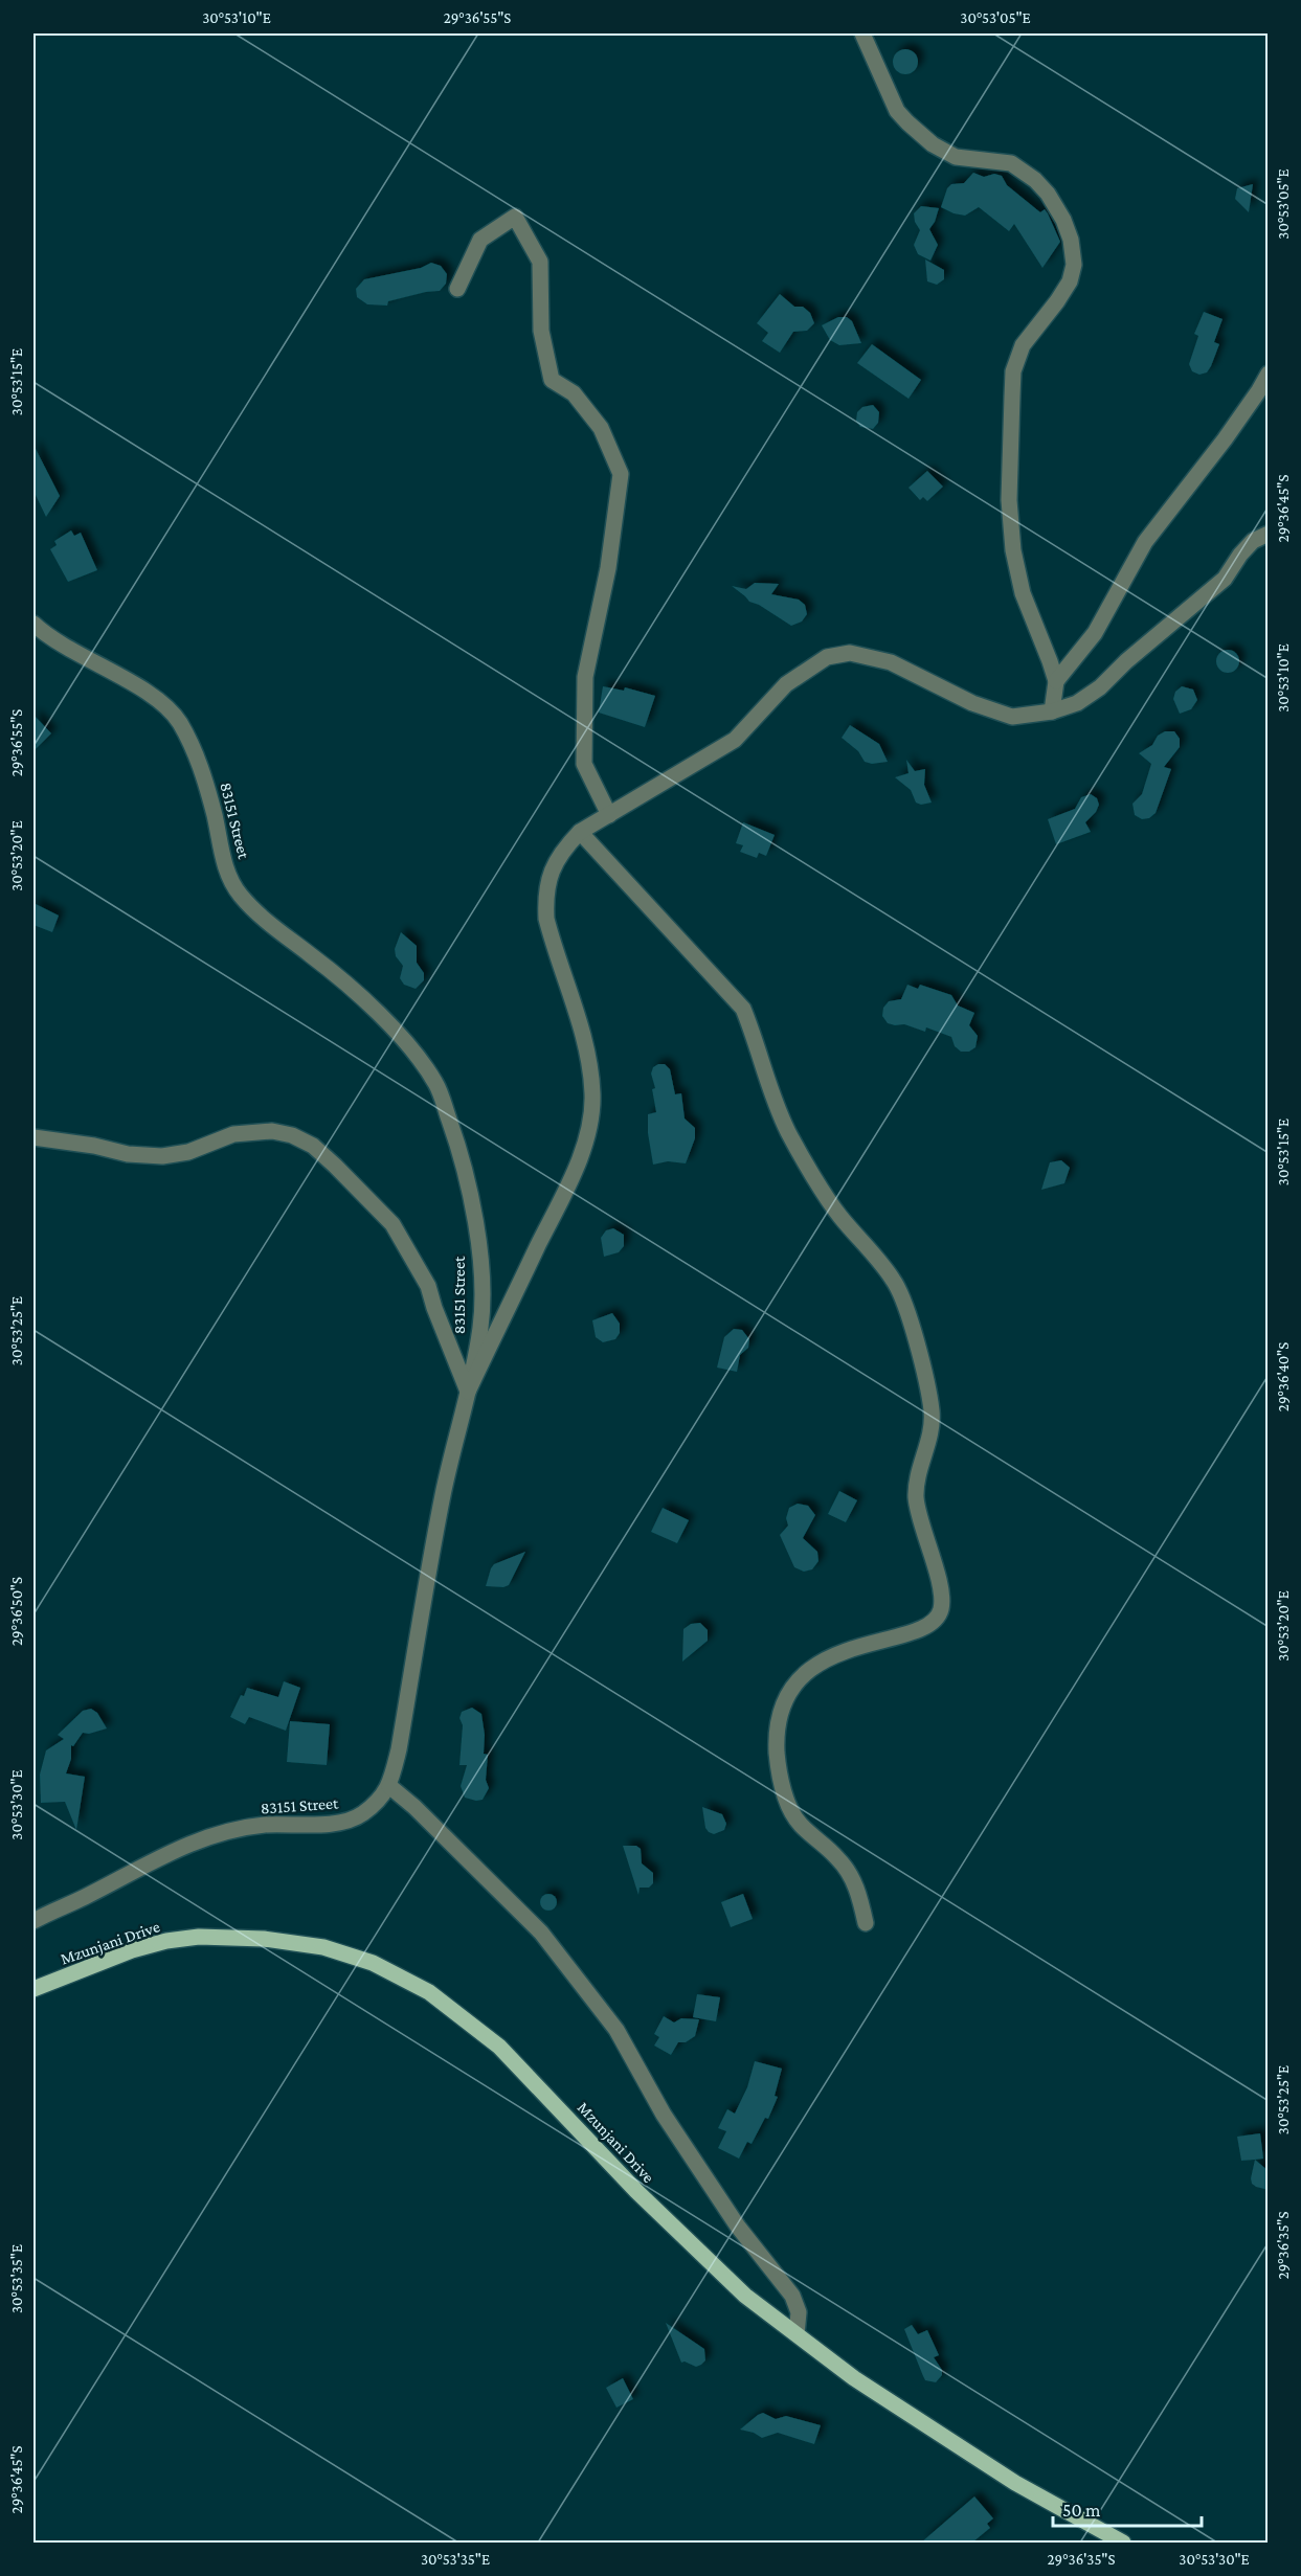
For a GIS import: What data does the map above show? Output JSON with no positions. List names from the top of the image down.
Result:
{
  "streets": {
    "main road": ["Mzunjani Drive"],
    "street": ["83151 Street"]
  },
  "scale_bar": "50 m",
  "coordinates": [
    "30°53'10\"E",
    "29°36'55\"S",
    "30°53'05\"E",
    "30°53'15\"E",
    "29°36'45\"S",
    "30°53'20\"E",
    "30°53'25\"E",
    "29°36'40\"S",
    "29°36'50\"S",
    "30°53'30\"E",
    "29°36'35\"S",
    "30°53'35\"E"
  ]
}
